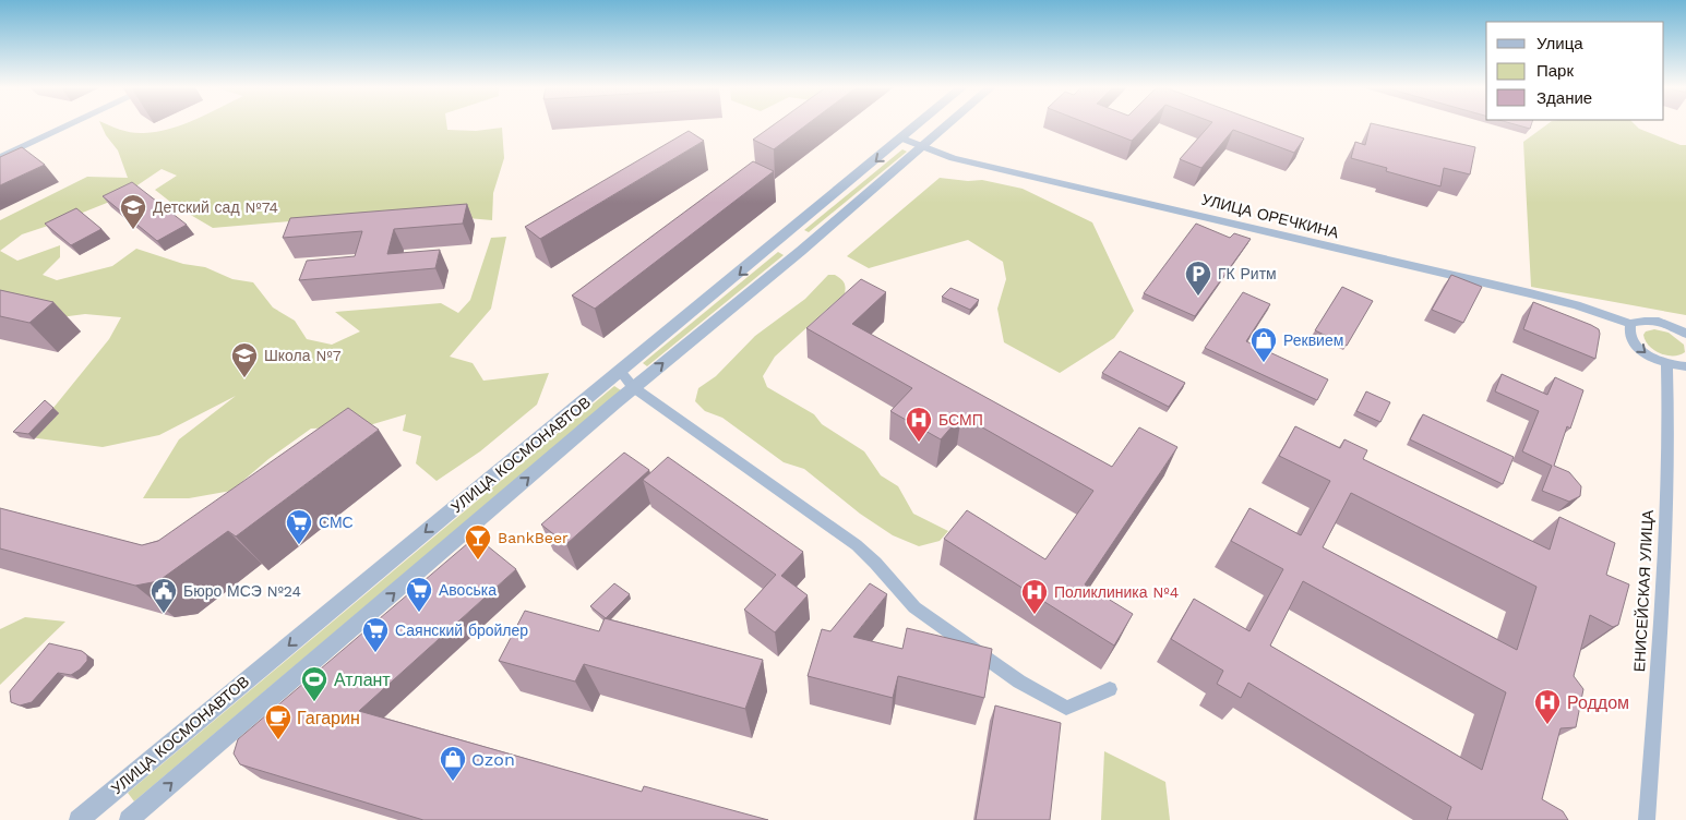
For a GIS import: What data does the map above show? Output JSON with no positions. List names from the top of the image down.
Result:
{
  "streets": {
    "street": ["УЛИЦА ОРЕЧКИНА", "УЛИЦА КОСМОНАВТОВ", "ЕНИСЕЙСКАЯ УЛИЦА"]
  },
  "crossings": [
    ["УЛИЦА ОРЕЧКИНА", "УЛИЦА КОСМОНАВТОВ"]
  ],
  "places": {
    "school or university": ["Детский сад №74", "Школа №7"],
    "parking": ["ГК Ритм"],
    "shop": ["Реквием", "Ozon"],
    "hospital": ["БСМП", "Поликлиника №4", "Роддом"],
    "supermarket": ["СМС", "Авоська", "Саянский бройлер"],
    "bar": ["BankBeer"],
    "public building": ["Бюро МСЭ №24"],
    "sports": ["Атлант"],
    "cafe": ["Гагарин"]
  },
  "legend": ["Улица", "Парк", "Здание"]
}
